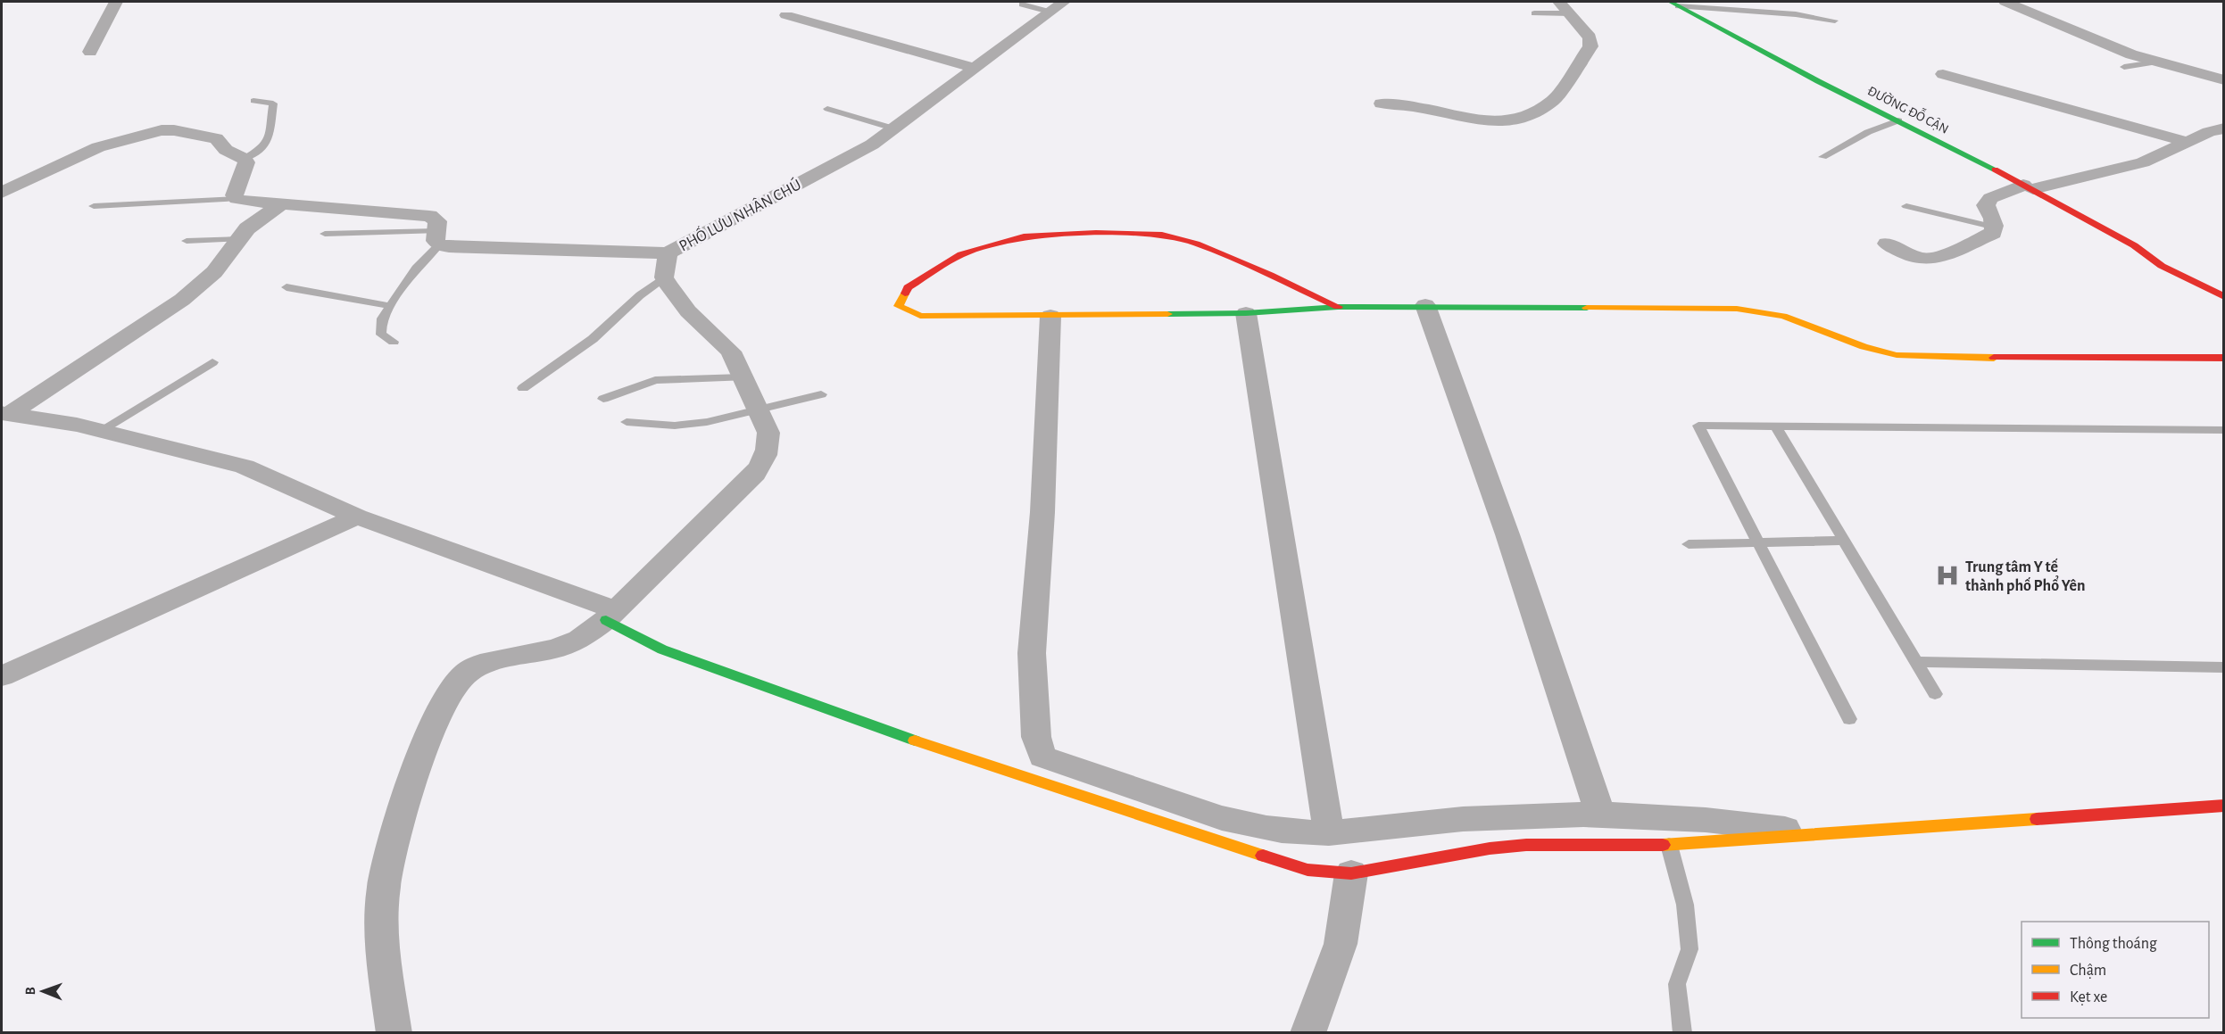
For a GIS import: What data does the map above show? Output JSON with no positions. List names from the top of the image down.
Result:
{
  "streets": {
    "street": ["ĐƯỜNG ĐỖ CẬN", "PHỐ LƯU NHÂN CHÚ"]
  },
  "places": {
    "hospital": ["Trung tâm Y tế thành phố Phổ Yên"]
  },
  "legend": ["Thông thoáng", "Chậm", "Kẹt xe"],
  "north": "left"
}
